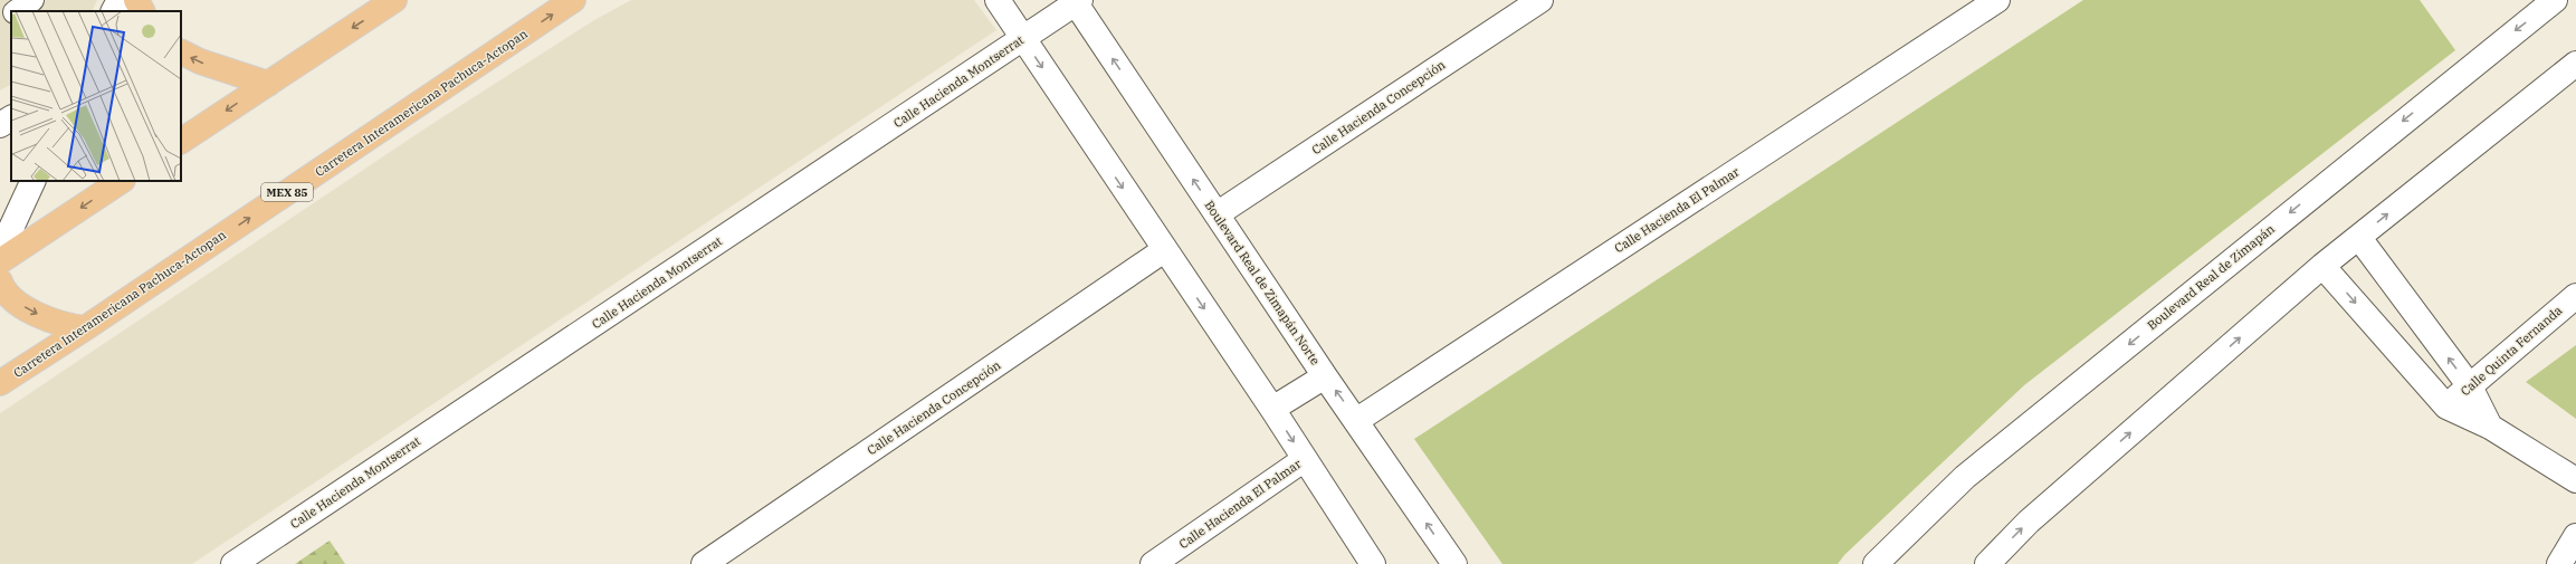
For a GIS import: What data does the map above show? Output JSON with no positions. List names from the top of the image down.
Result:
{
  "streets": {
    "main road": ["Carretera Interamericana Pachuca-Actopan", "MEX 85"],
    "street": [
      "Calle Hacienda Montserrat",
      "Calle Hacienda Concepción",
      "Calle Hacienda El Palmar",
      "Boulevard Real de Zimapán",
      "Boulevard Real de Zimapán Norte",
      "Calle Quinta Fernanda"
    ]
  },
  "crossings": [
    ["Calle Hacienda Montserrat", "Boulevard Real de Zimapán Norte"],
    ["Calle Hacienda Concepción", "Boulevard Real de Zimapán Norte"],
    ["Calle Hacienda El Palmar", "Boulevard Real de Zimapán Norte"]
  ]
}
